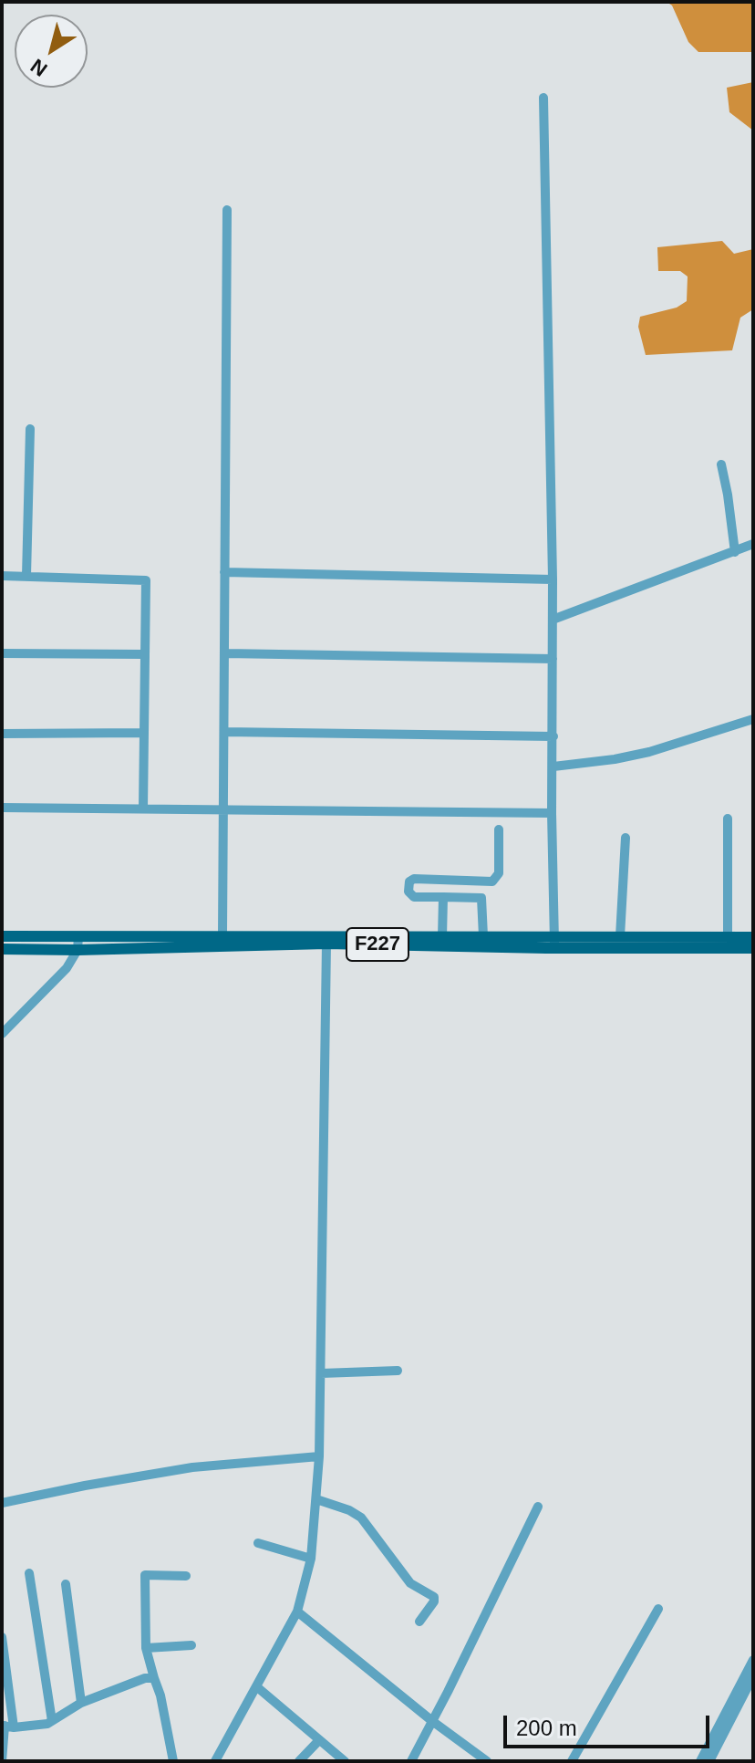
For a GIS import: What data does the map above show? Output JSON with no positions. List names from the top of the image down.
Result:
{
  "streets": {
    "main road": ["F227"]
  },
  "scale_bar": "200 m",
  "north": "bottom left"
}
